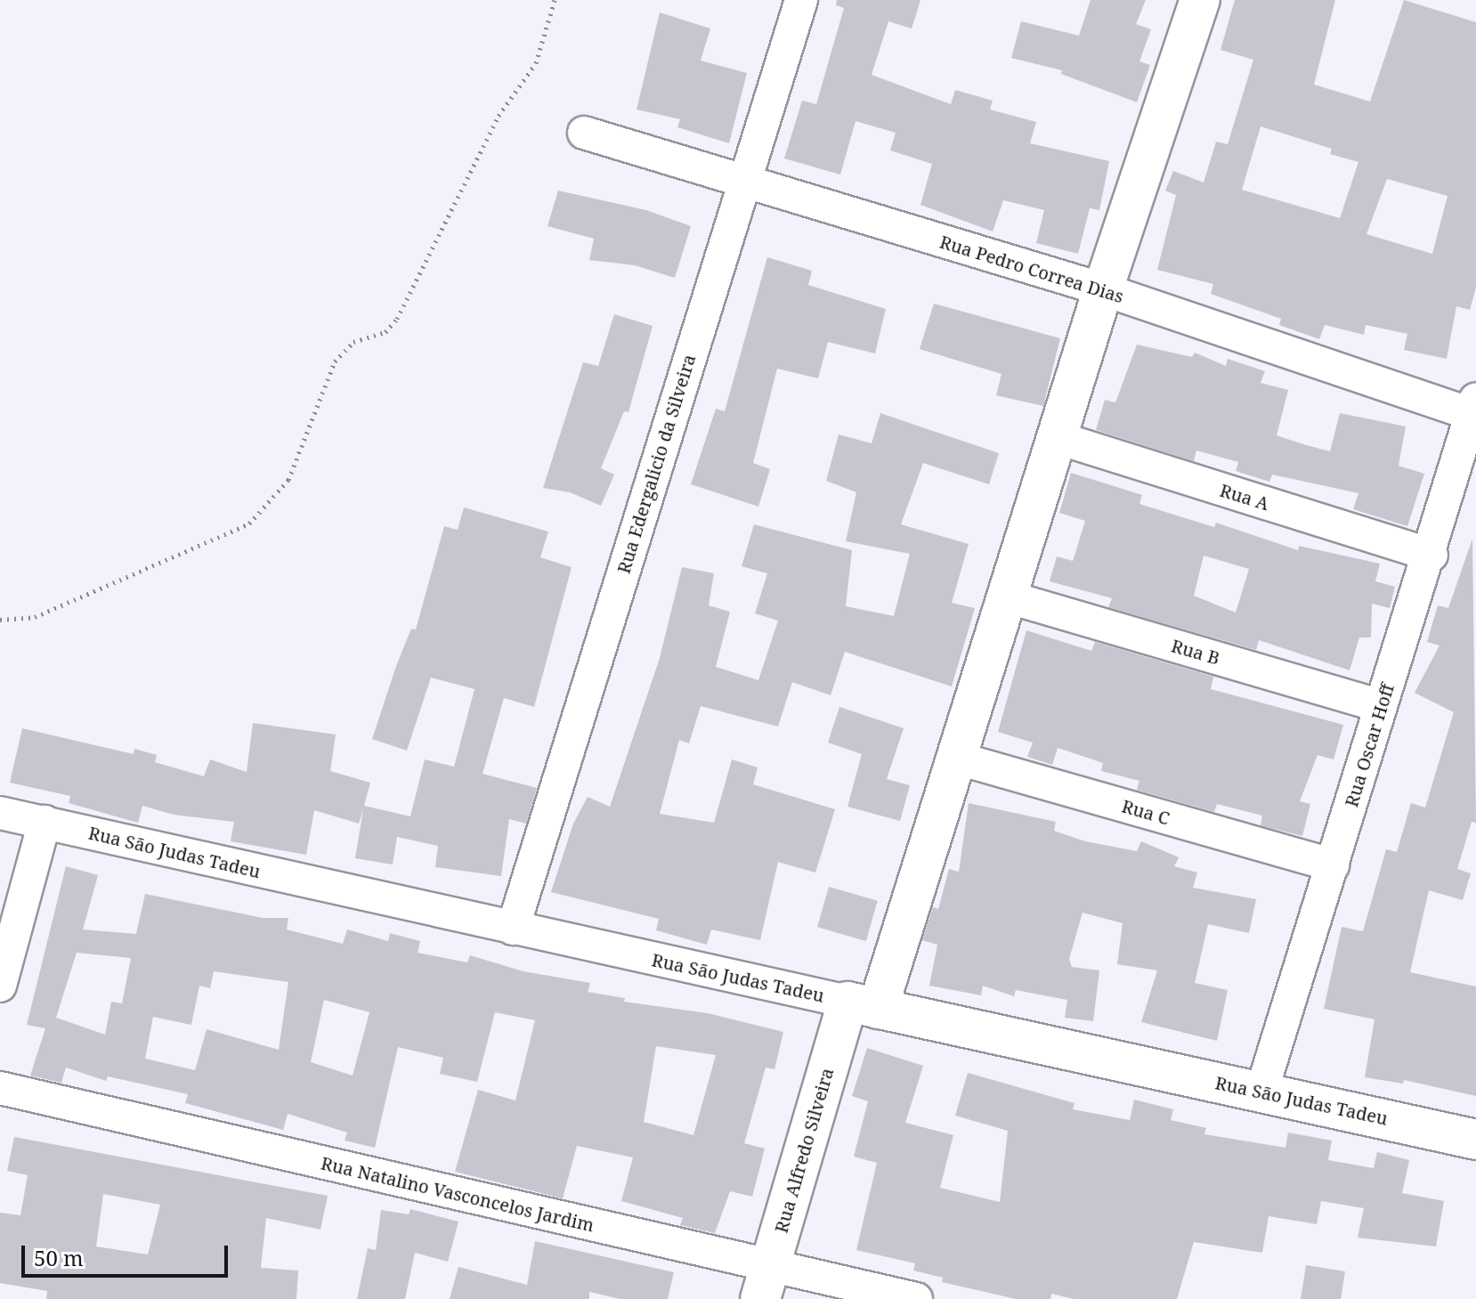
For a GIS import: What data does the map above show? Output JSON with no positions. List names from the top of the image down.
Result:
{
  "streets": {
    "street": [
      "Rua Pedro Correa Dias",
      "Rua Edergalicio da Silveira",
      "Rua A",
      "Rua B",
      "Rua Oscar Hoff",
      "Rua C",
      "Rua São Judas Tadeu",
      "Rua Alfredo Silveira",
      "Rua Natalino Vasconcelos Jardim"
    ]
  },
  "crossings": [
    ["Rua Pedro Correa Dias", "Rua Edergalicio da Silveira"],
    ["Rua Pedro Correa Dias", "Rua Oscar Hoff"],
    ["Rua Pedro Correa Dias", "Rua Alfredo Silveira"],
    ["Rua Edergalicio da Silveira", "Rua São Judas Tadeu"],
    ["Rua A", "Rua Oscar Hoff"],
    ["Rua A", "Rua Alfredo Silveira"],
    ["Rua B", "Rua Oscar Hoff"],
    ["Rua B", "Rua Alfredo Silveira"],
    ["Rua Oscar Hoff", "Rua C"],
    ["Rua Oscar Hoff", "Rua São Judas Tadeu"],
    ["Rua C", "Rua Alfredo Silveira"],
    ["Rua São Judas Tadeu", "Rua Alfredo Silveira"],
    ["Rua Alfredo Silveira", "Rua Natalino Vasconcelos Jardim"]
  ],
  "scale_bar": "50 m"
}
